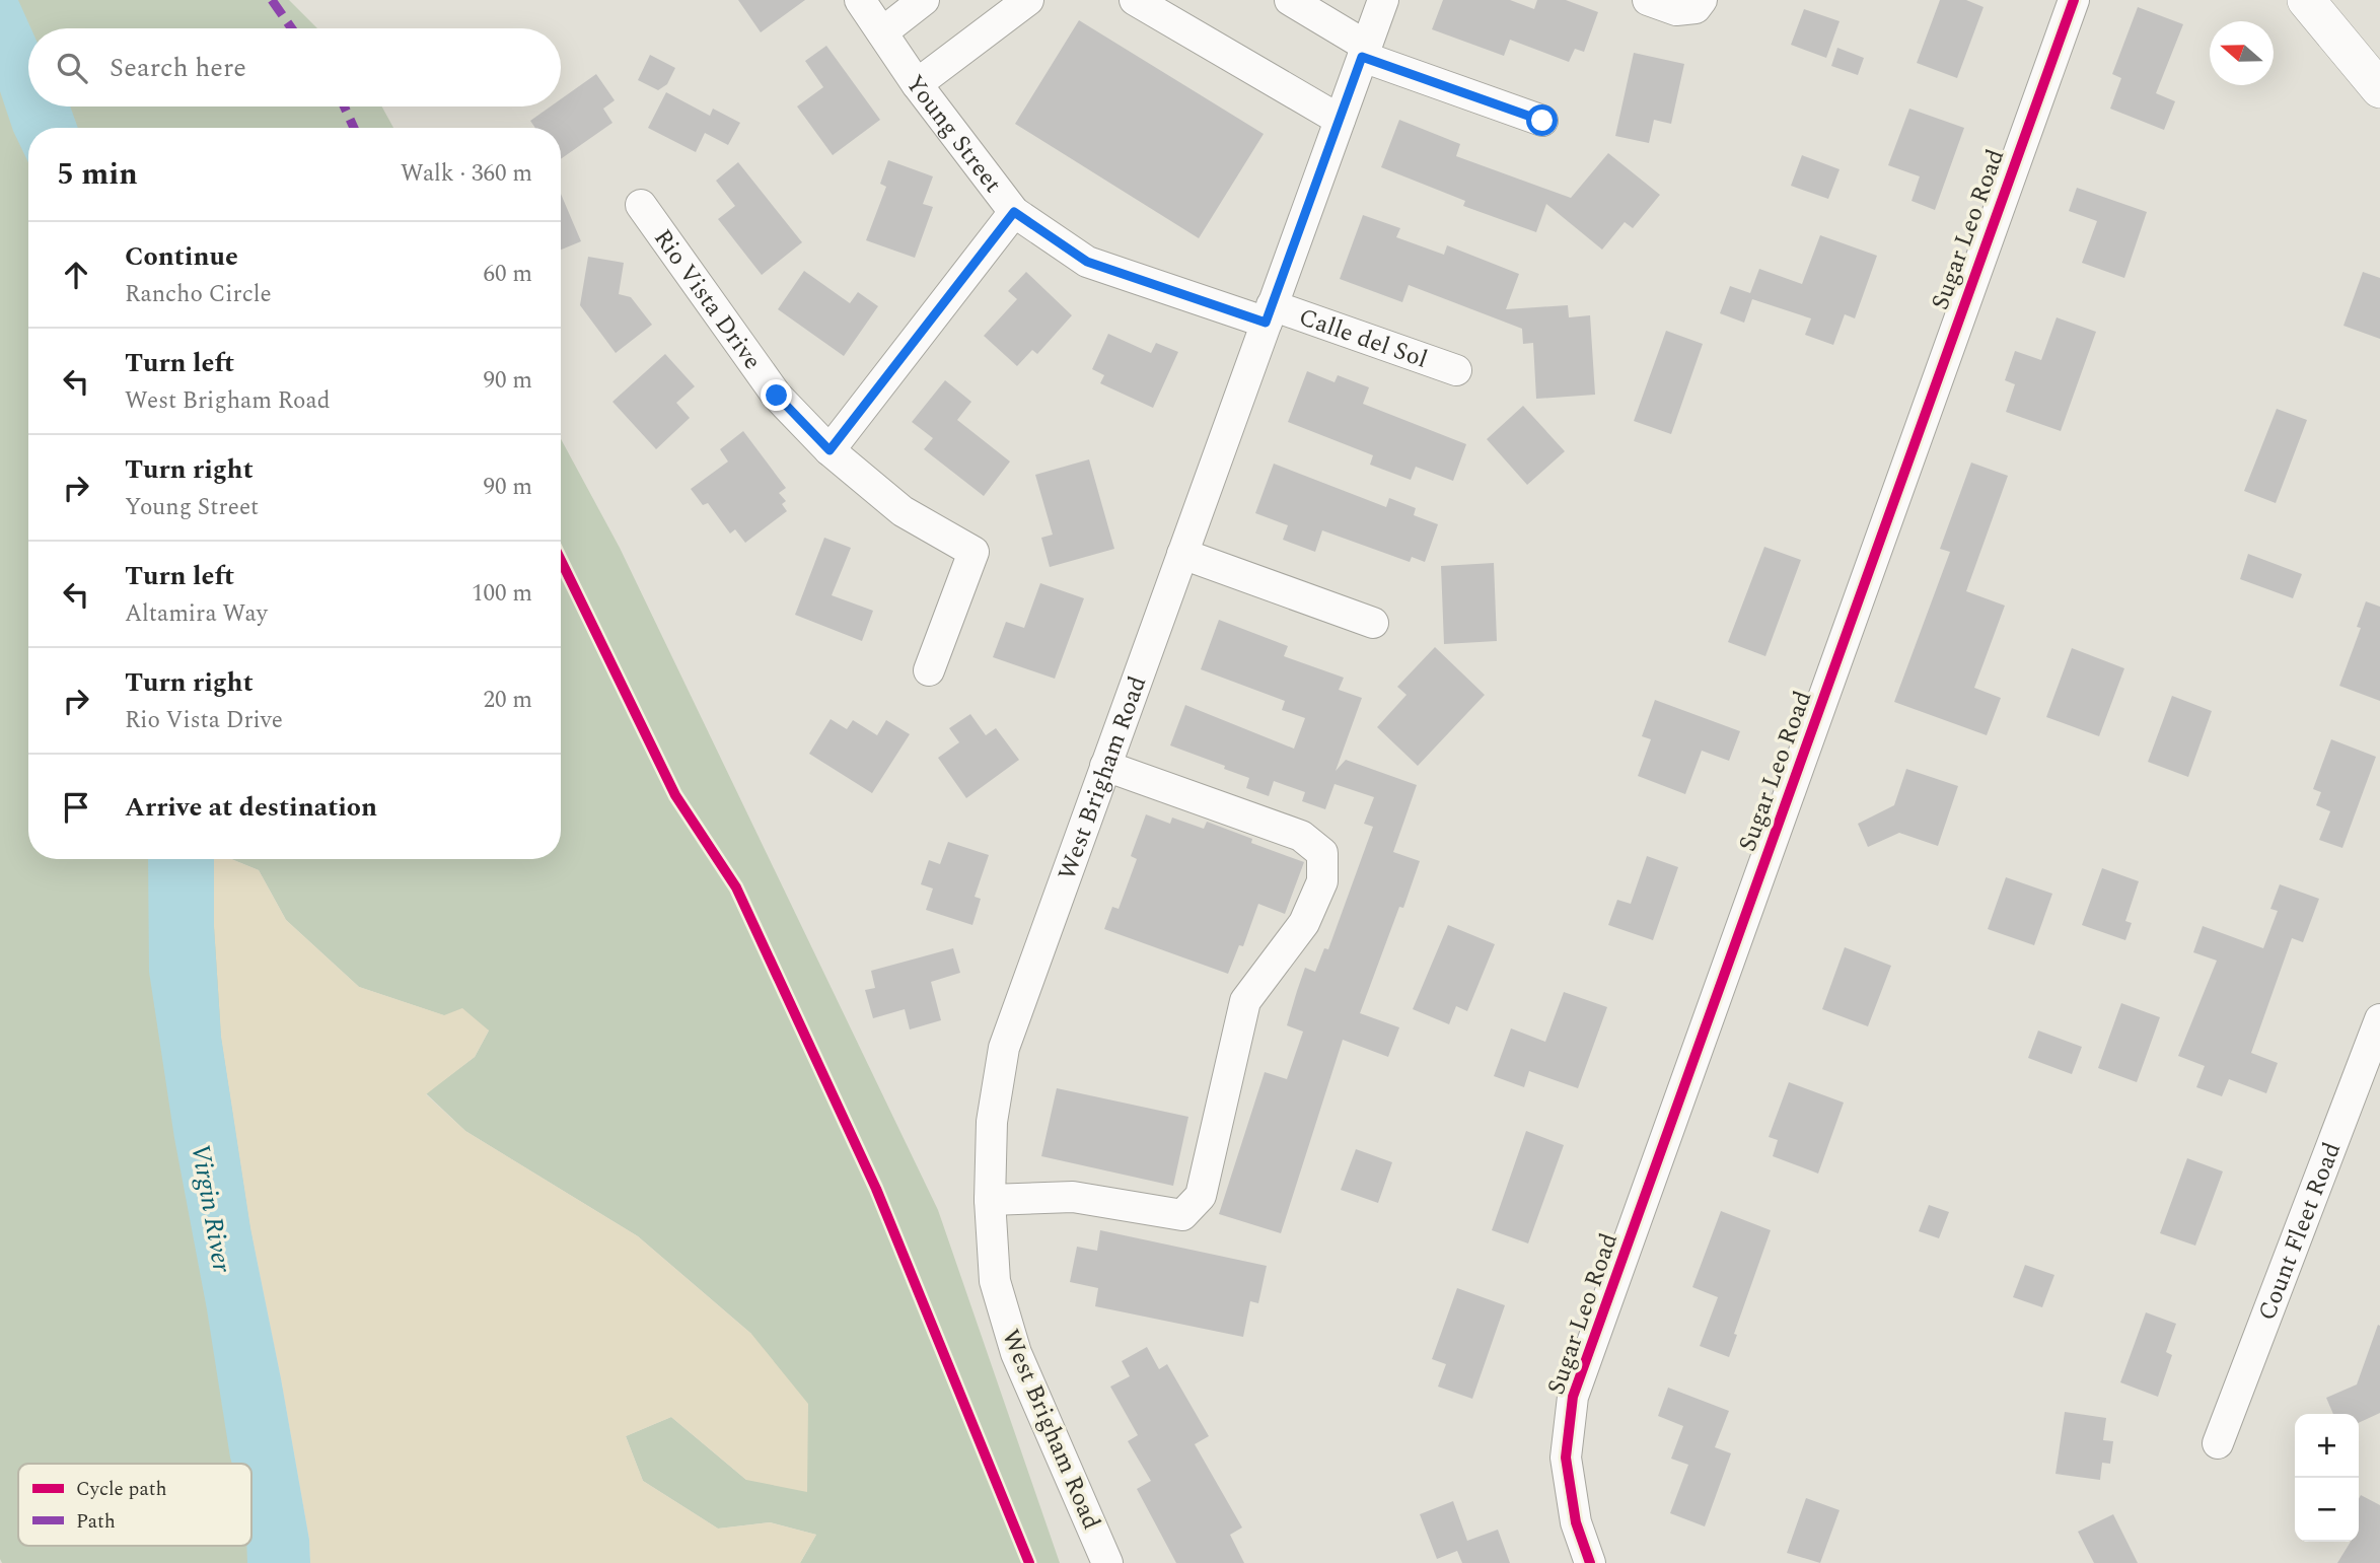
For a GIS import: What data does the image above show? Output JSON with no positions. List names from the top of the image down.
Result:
{
  "streets": {
    "street": [
      "Young Street",
      "Sugar Leo Road",
      "Rio Vista Drive",
      "Calle del Sol",
      "West Brigham Road",
      "Count Fleet Road"
    ]
  },
  "crossings": [
    ["Young Street", "Calle del Sol"],
    ["Young Street", "West Brigham Road"],
    ["Calle del Sol", "West Brigham Road"]
  ],
  "water": ["Virgin River"],
  "legend": ["Cycle path", "Path"],
  "north": "left",
  "page": {
    "search": "Search here",
    "heading": ["5 min", "Walk · 360 m"],
    "list": [
      ["Continue", "Rancho Circle", "60 m"],
      ["Turn left", "West Brigham Road", "90 m"],
      ["Turn right", "Young Street", "90 m"],
      ["Turn left", "Altamira Way", "100 m"],
      ["Turn right", "Rio Vista Drive", "20 m"],
      "Arrive at destination"
    ],
    "map_buttons": ["+", "−"]
  }
}
